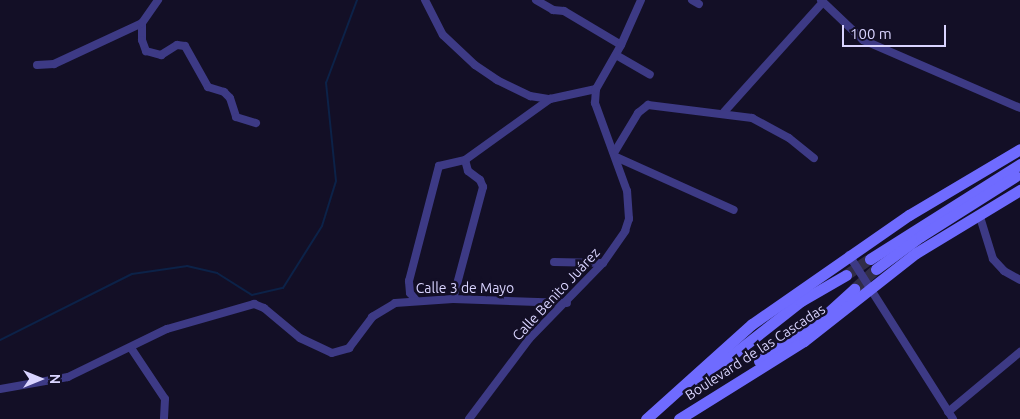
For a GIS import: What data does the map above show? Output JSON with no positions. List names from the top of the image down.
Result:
{
  "streets": {
    "main road": ["Boulevard de las Cascadas"],
    "street": ["Calle 3 de Mayo", "Calle Benito Juárez"]
  },
  "crossings": [
    ["Calle 3 de Mayo", "Calle Benito Juárez"]
  ],
  "scale_bar": "100 m",
  "north": "right"
}
